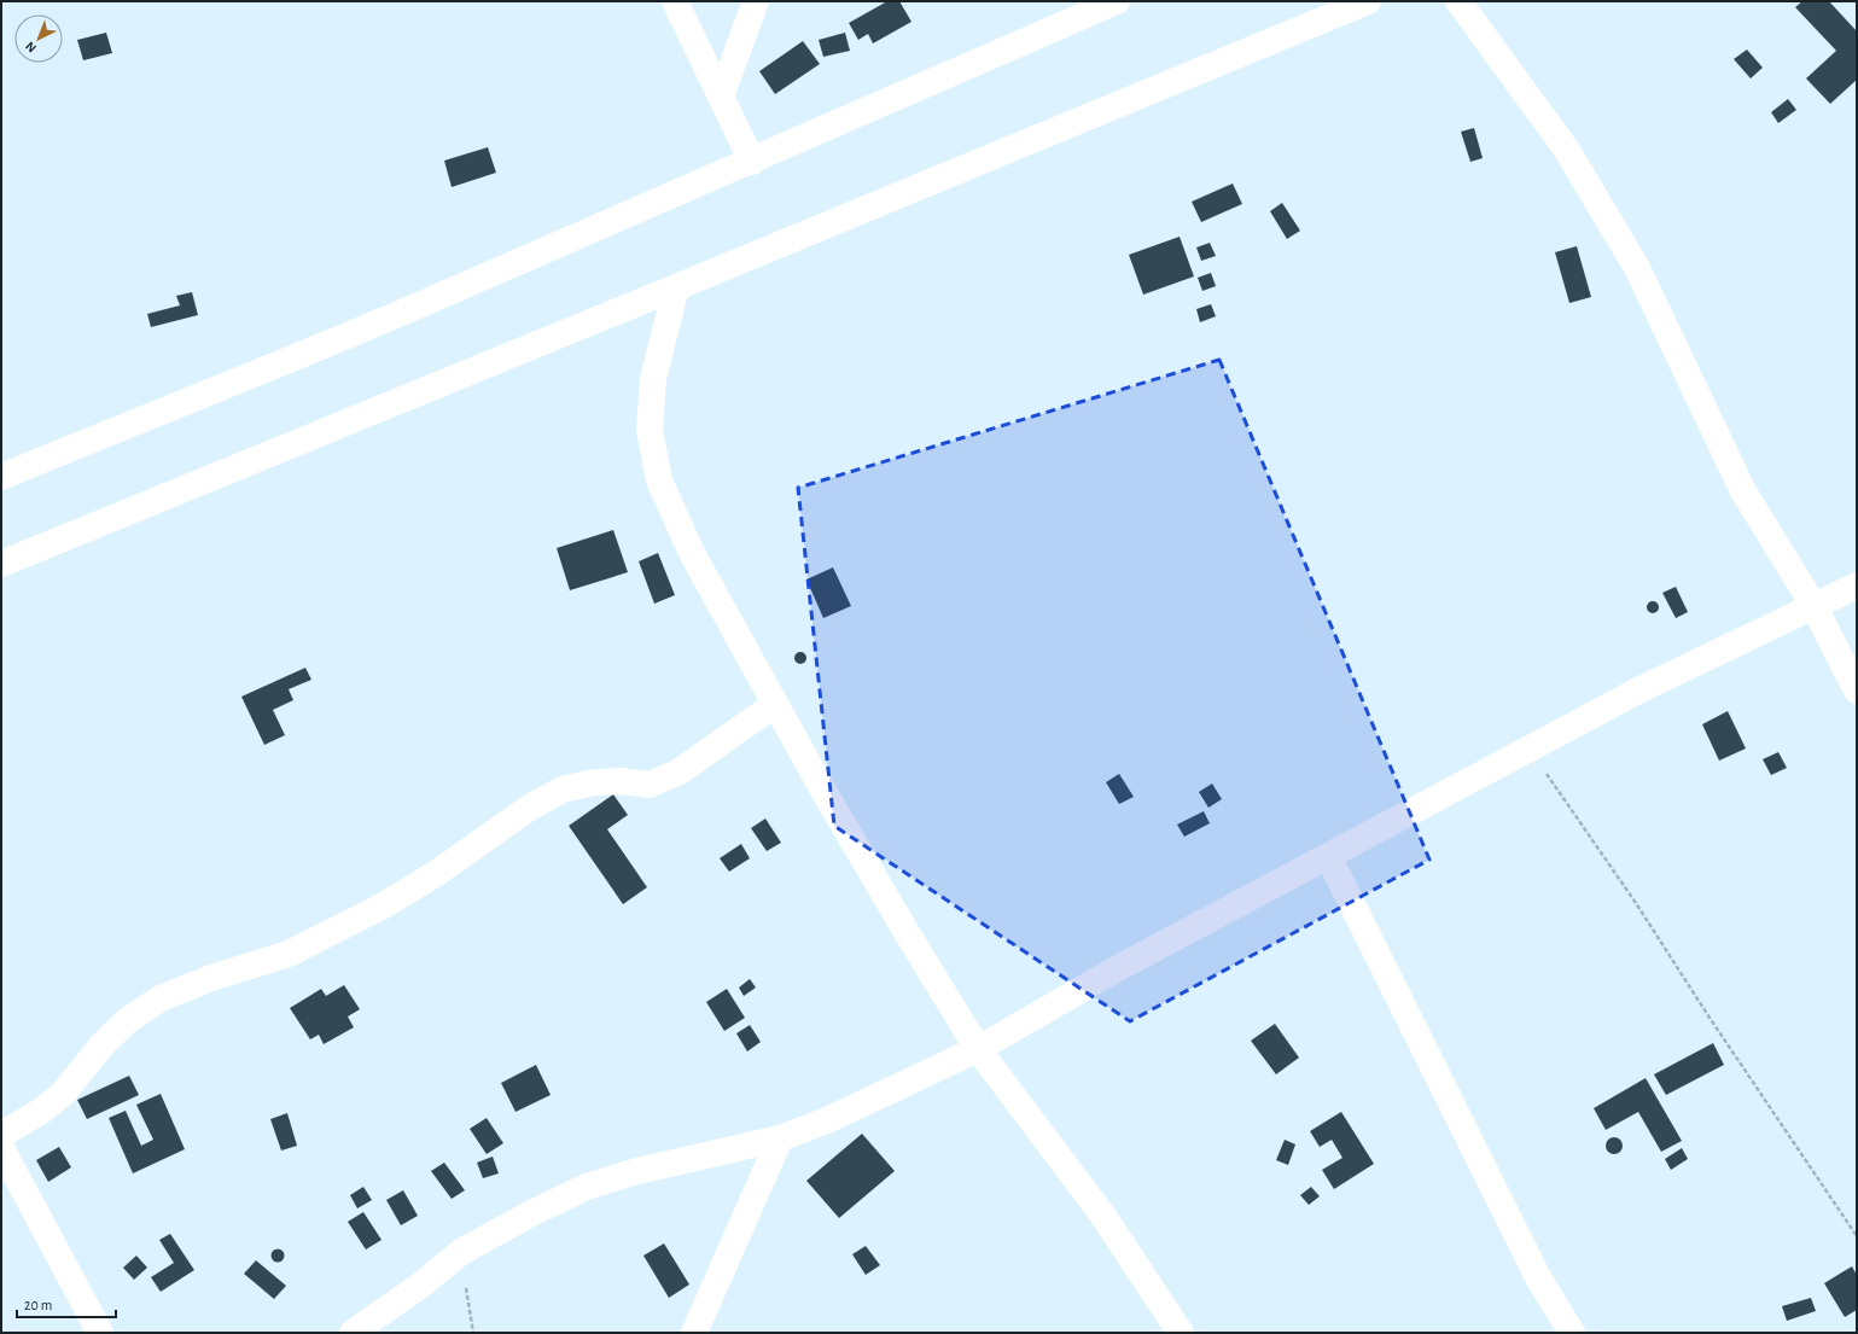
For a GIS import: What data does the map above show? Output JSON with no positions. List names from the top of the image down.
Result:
{
  "scale_bar": "20 m",
  "north": "bottom left"
}
